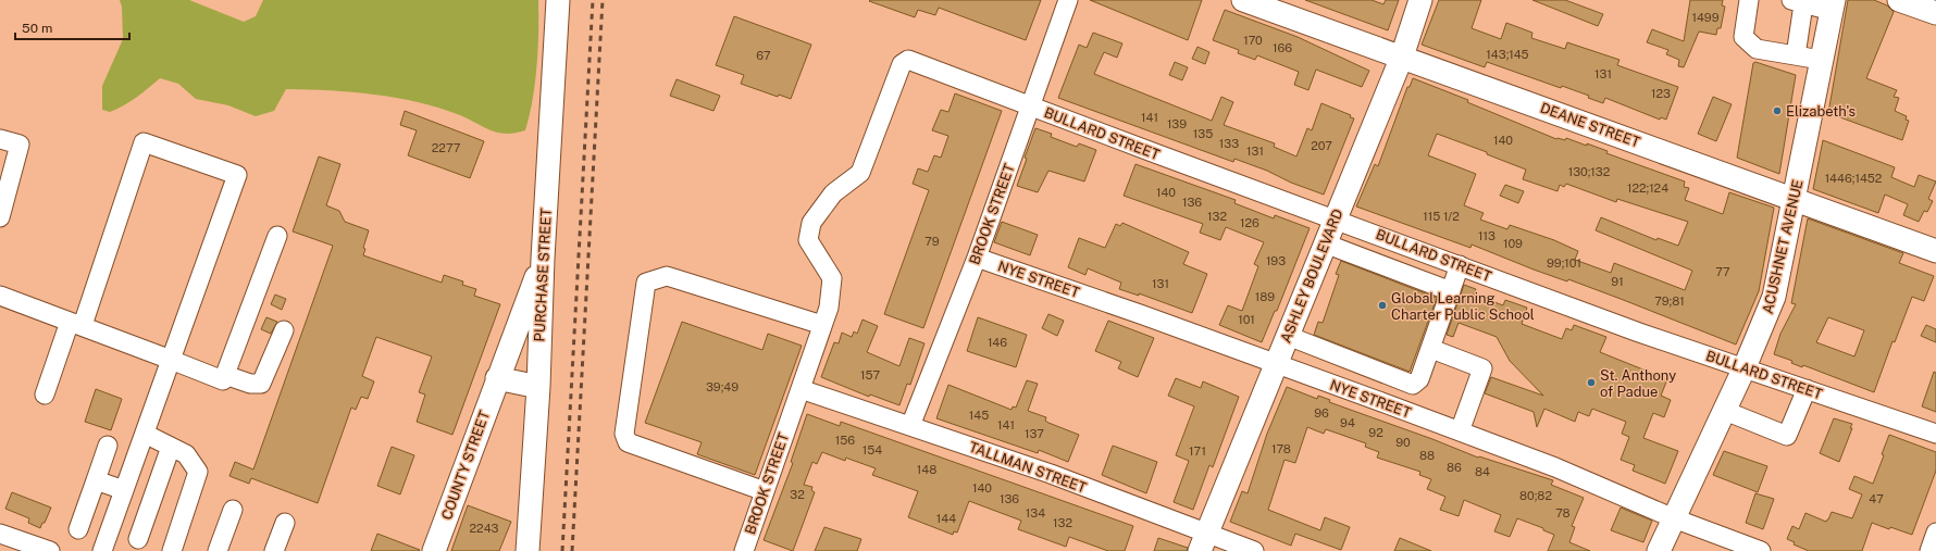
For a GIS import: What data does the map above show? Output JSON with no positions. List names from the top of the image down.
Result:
{
  "streets": {
    "main road": [
      "DEANE STREET",
      "ACUSHNET AVENUE",
      "PURCHASE STREET",
      "ASHLEY BOULEVARD",
      "COUNTY STREET"
    ],
    "street": [
      "BULLARD STREET",
      "BROOK STREET",
      "NYE STREET",
      "TALLMAN STREET"
    ]
  },
  "crossings": [
    ["DEANE STREET", "ACUSHNET AVENUE"],
    ["DEANE STREET", "ASHLEY BOULEVARD"],
    ["BULLARD STREET", "BROOK STREET"],
    ["BULLARD STREET", "ACUSHNET AVENUE"],
    ["BULLARD STREET", "ASHLEY BOULEVARD"],
    ["BROOK STREET", "NYE STREET"],
    ["BROOK STREET", "TALLMAN STREET"],
    ["ACUSHNET AVENUE", "NYE STREET"],
    ["PURCHASE STREET", "COUNTY STREET"],
    ["ASHLEY BOULEVARD", "NYE STREET"],
    ["ASHLEY BOULEVARD", "TALLMAN STREET"]
  ],
  "places": ["Elizabeth's", "Global Learning Charter Public School", "St. Anthony of Padue"],
  "house_numbers": [
    "1499",
    "170",
    "166",
    "143;145",
    "67",
    "131",
    "123",
    "141",
    "139",
    "135",
    "140",
    "133",
    "207",
    "2277",
    "131",
    "130;132",
    "1446;1452",
    "122;124",
    "140",
    "136",
    "132",
    "115 1/2",
    "126",
    "113",
    "79",
    "109",
    "193",
    "99;101",
    "77",
    "91",
    "131",
    "189",
    "79;81",
    "101",
    "146",
    "157",
    "39;49",
    "96",
    "145",
    "94",
    "141",
    "92",
    "137",
    "156",
    "90",
    "178",
    "154",
    "171",
    "88",
    "86",
    "148",
    "84",
    "140",
    "32",
    "80;82",
    "136",
    "47",
    "134",
    "78",
    "144",
    "132",
    "2243"
  ],
  "scale_bar": "50 m"
}
